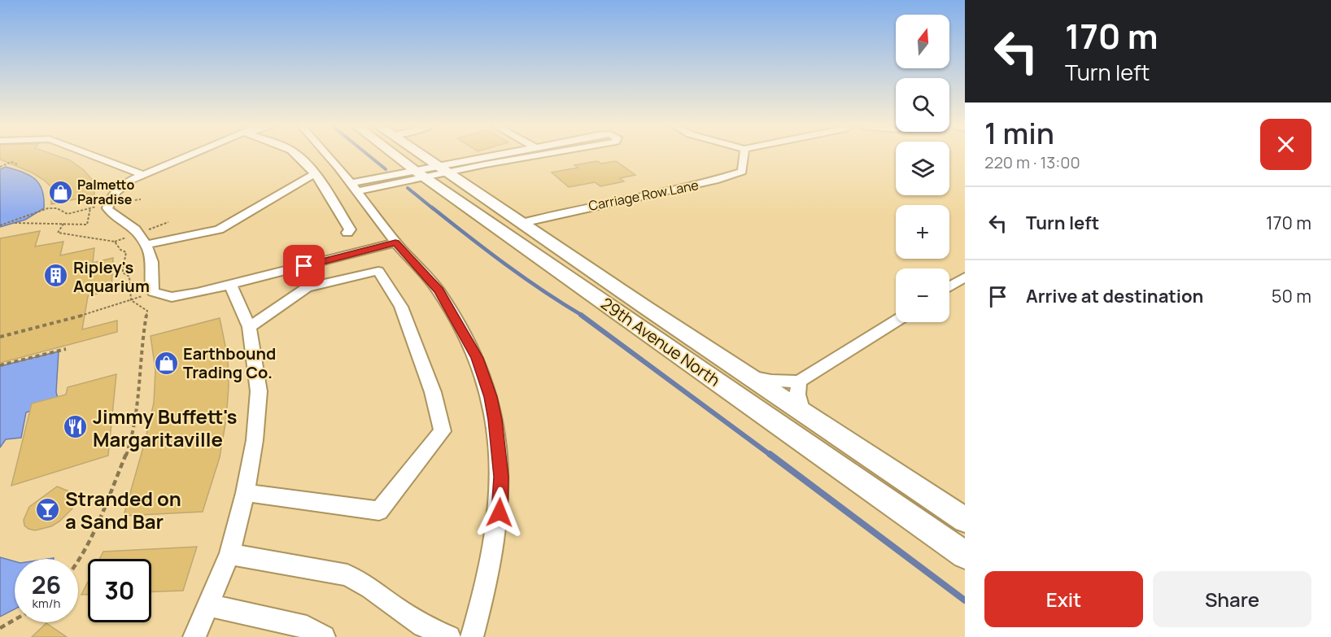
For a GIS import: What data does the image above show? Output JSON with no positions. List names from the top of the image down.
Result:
{
  "streets": {
    "main road": ["29th Avenue North"],
    "street": ["Carriage Row Lane"]
  },
  "crossings": [
    ["Carriage Row Lane", "29th Avenue North"]
  ],
  "places": {
    "shop": ["Palmetto Paradise", "Earthbound Trading Co."],
    "building": ["Ripley's Aquarium"],
    "restaurant": ["Jimmy Buffett's Margaritaville"],
    "bar": ["Stranded on a Sand Bar"]
  },
  "north": "top",
  "page": {
    "turn": ["170 m", "Turn left"],
    "map_buttons": ["+", "−"],
    "heading": ["1 min", "220 m · 13:00"],
    "list": [
      {
        "name": "Turn left",
        "value": "170 m"
      },
      {
        "name": "Arrive at destination",
        "value": "50 m"
      }
    ],
    "speed": "26 km/h",
    "limit": "30",
    "buttons": ["Exit", "Share"]
  }
}
